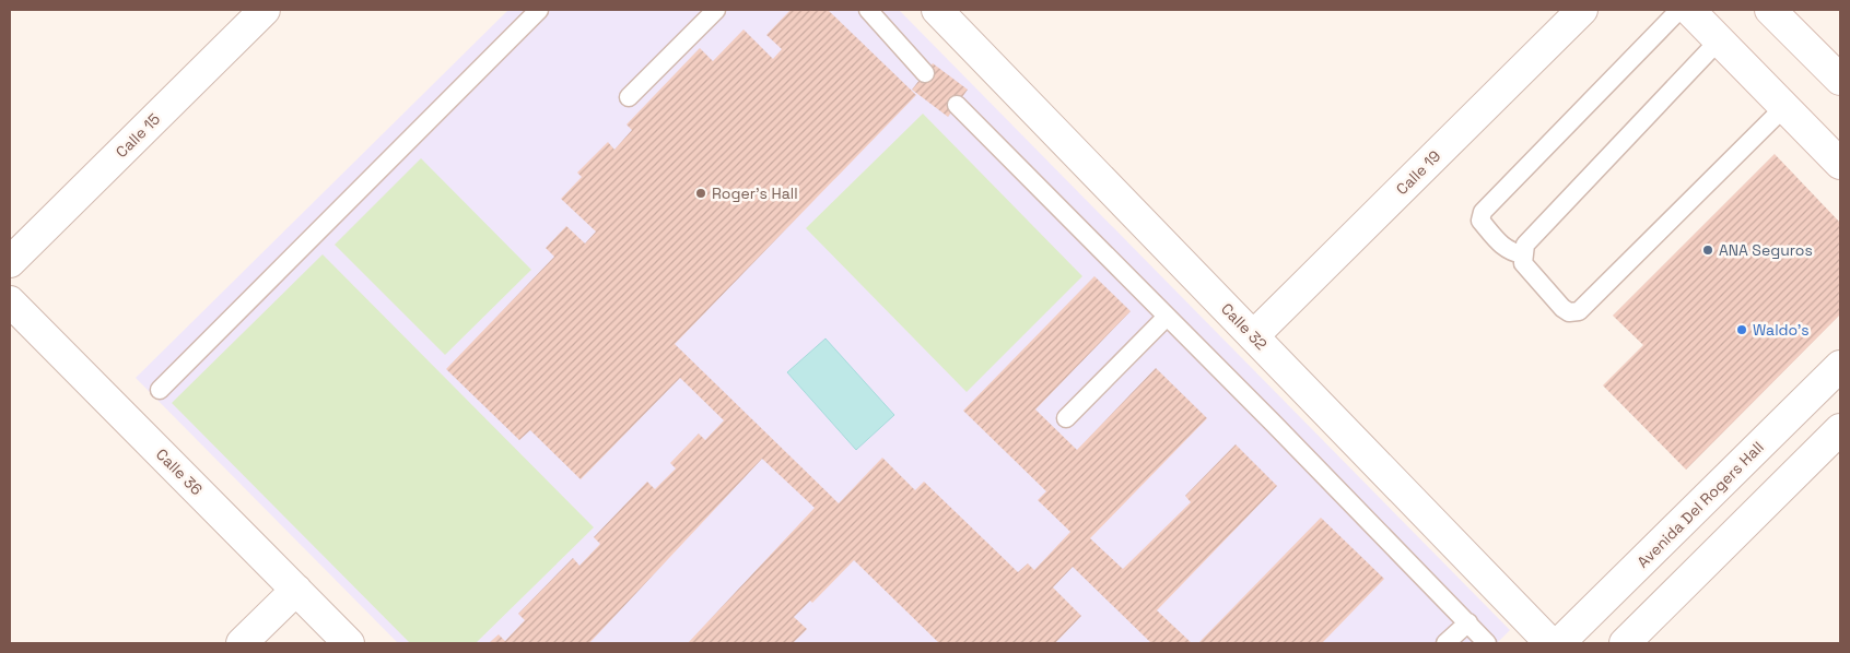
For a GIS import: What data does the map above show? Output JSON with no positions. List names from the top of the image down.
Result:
{
  "streets": {
    "street": [
      "Calle 15",
      "Calle 19",
      "Calle 32",
      "Calle 36",
      "Avenida Del Rogers Hall"
    ]
  },
  "crossings": [
    ["Calle 19", "Calle 32"]
  ],
  "places": ["Roger's Hall", "ANA Seguros", "Waldo's"]
}
